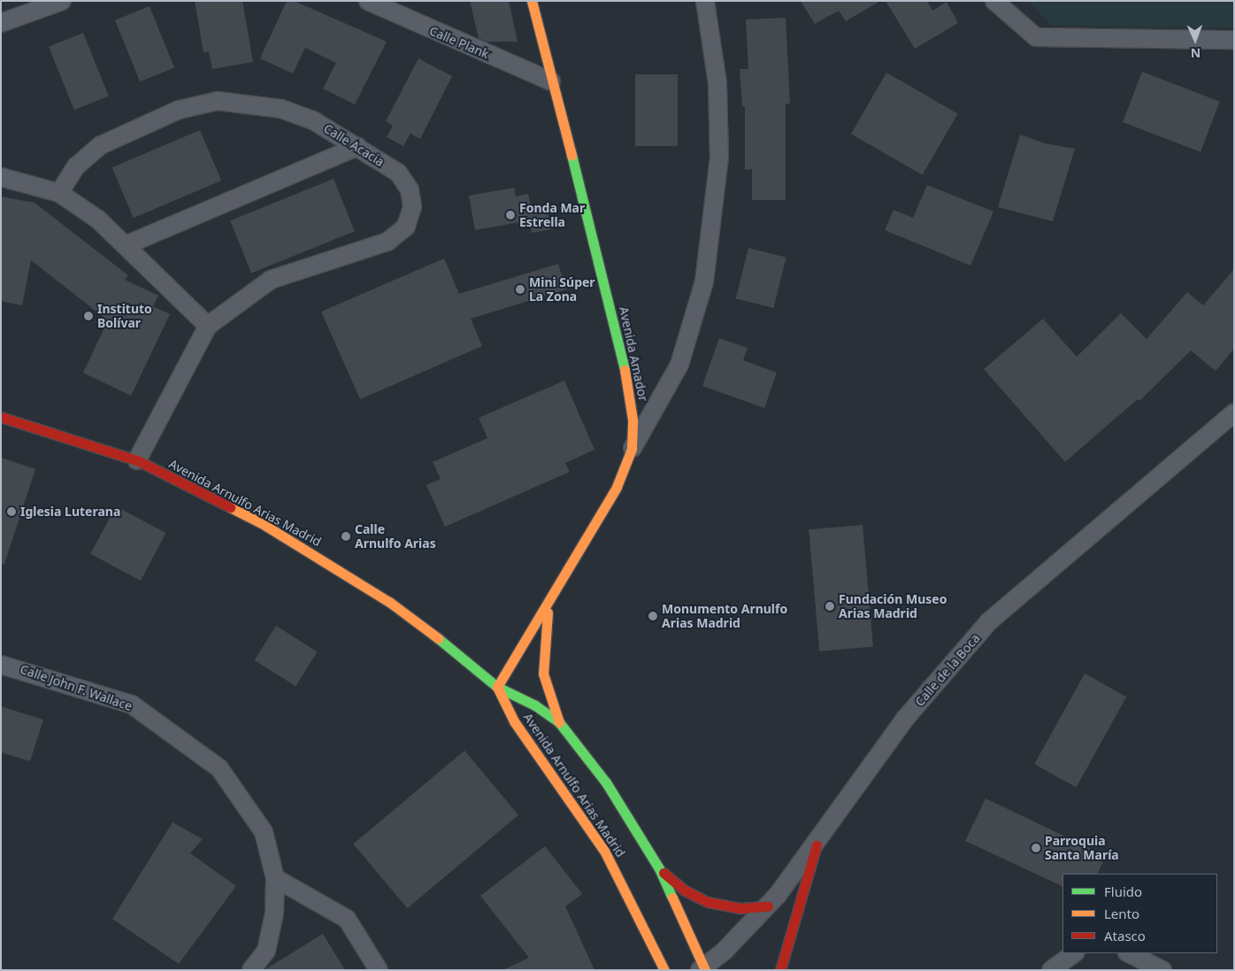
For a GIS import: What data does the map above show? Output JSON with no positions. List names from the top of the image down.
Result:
{
  "streets": {
    "main road": ["Avenida Amador", "Avenida Arnulfo Arias Madrid"],
    "street": [
      "Calle Plank",
      "Calle Acacia",
      "Calle de la Boca",
      "Calle John F. Wallace"
    ]
  },
  "crossings": [
    ["Calle Plank", "Avenida Amador"],
    ["Avenida Amador", "Avenida Arnulfo Arias Madrid"],
    ["Avenida Arnulfo Arias Madrid", "Calle de la Boca"]
  ],
  "places": [
    "Fonda Mar Estrella",
    "Mini Súper La Zona",
    "Instituto Bolívar",
    "Iglesia Luterana",
    "Calle Arnulfo Arias",
    "Fundación Museo Arias Madrid",
    "Monumento Arnulfo Arias Madrid",
    "Parroquia Santa María"
  ],
  "legend": ["Fluido", "Lento", "Atasco"],
  "north": "bottom"
}
